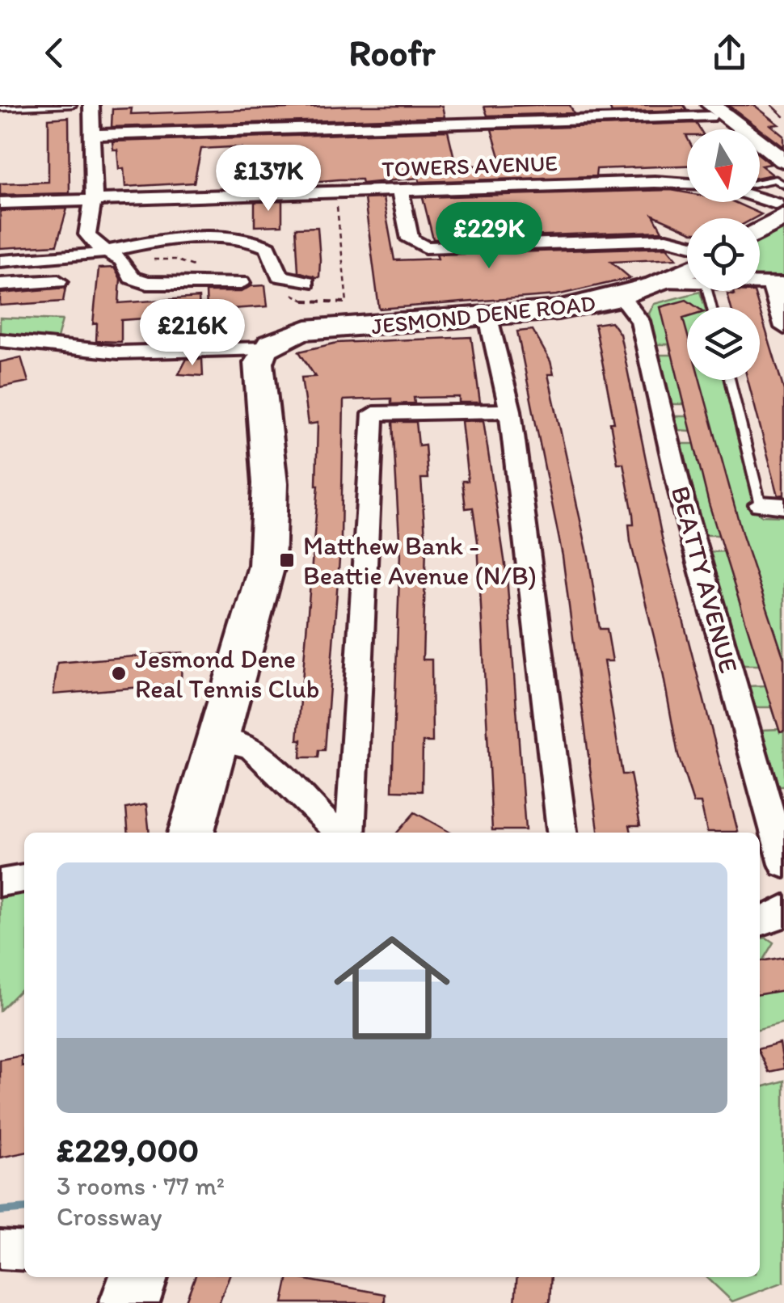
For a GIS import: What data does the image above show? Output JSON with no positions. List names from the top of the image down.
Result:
{
  "streets": {
    "main road": ["JESMOND DENE ROAD"],
    "street": ["TOWERS AVENUE", "BEATTY AVENUE"]
  },
  "crossings": [
    ["JESMOND DENE ROAD", "BEATTY AVENUE"]
  ],
  "places": {
    "transit": ["Matthew Bank - Beattie Avenue (N/B)"],
    "other": ["Jesmond Dene Real Tennis Club"]
  },
  "north": "bottom",
  "page": {
    "header": "Roofr",
    "price": ["£137K", "£229K", "£216K"],
    "list": [
      {
        "name": "£229,000",
        "note": "3 rooms · 77 m² · Crossway"
      }
    ]
  }
}
